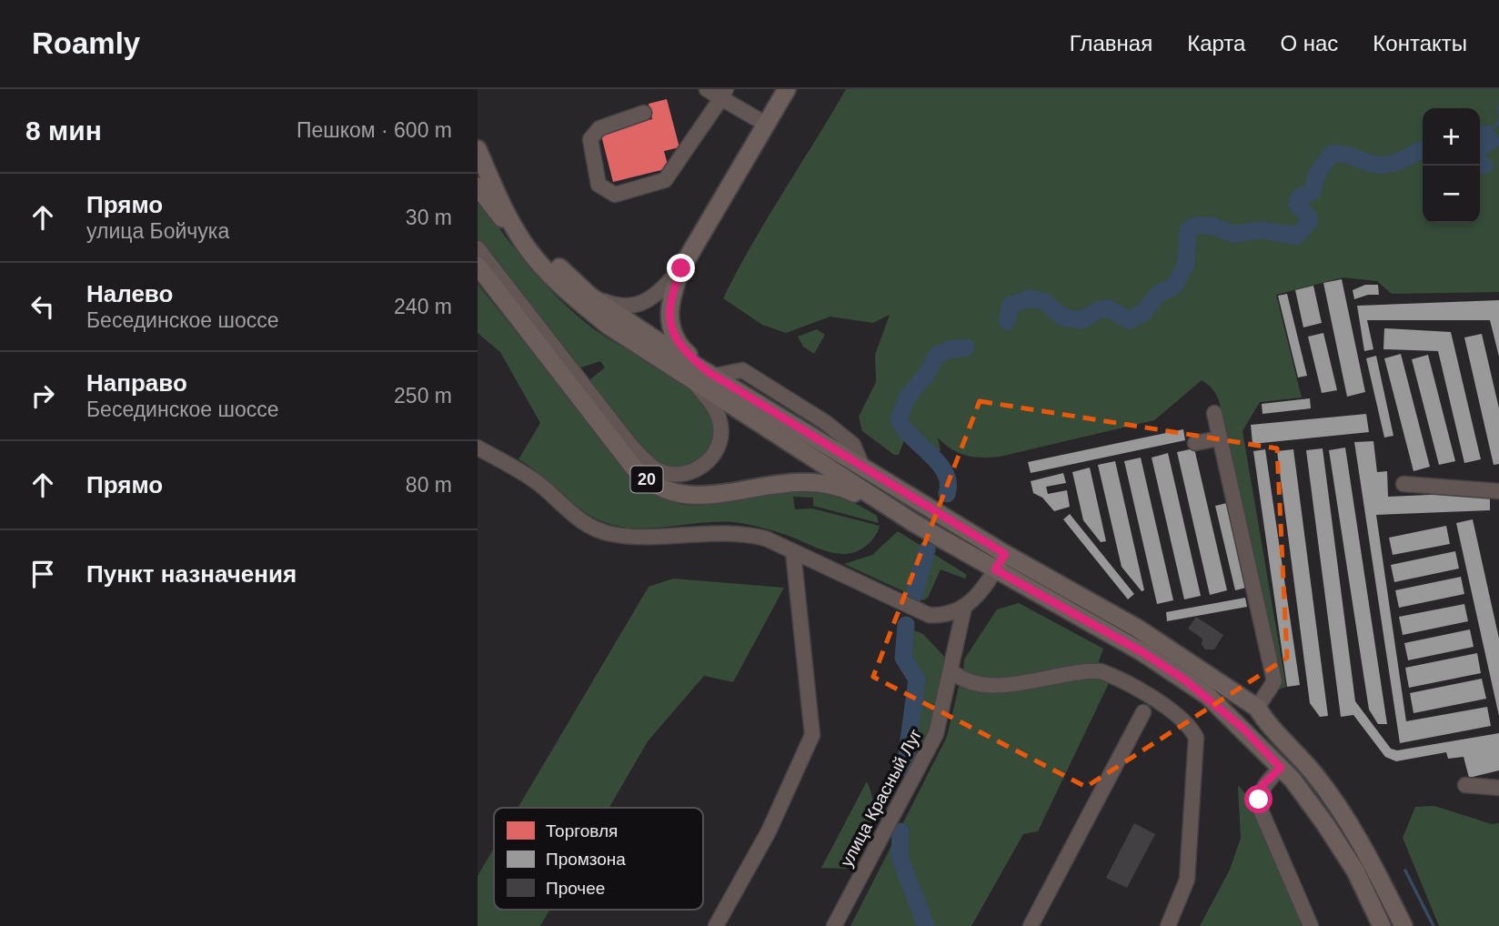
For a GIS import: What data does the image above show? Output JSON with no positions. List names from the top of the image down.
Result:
{
  "streets": {
    "main road": ["20"],
    "street": ["улица Красный Луг"]
  },
  "legend": ["Торговля", "Промзона", "Прочее"],
  "page": {
    "header": "Roamly",
    "nav": [
      "Главная",
      "Карта",
      "О нас",
      "Контакты"
    ],
    "heading": ["8 мин", "Пешком · 600 m"],
    "map_buttons": ["+", "−"],
    "list": [
      ["Прямо", "улица Бойчука", "30 m"],
      ["Налево", "Бесединское шоссе", "240 m"],
      ["Направо", "Бесединское шоссе", "250 m"],
      ["Прямо", "80 m"],
      "Пункт назначения"
    ]
  }
}
